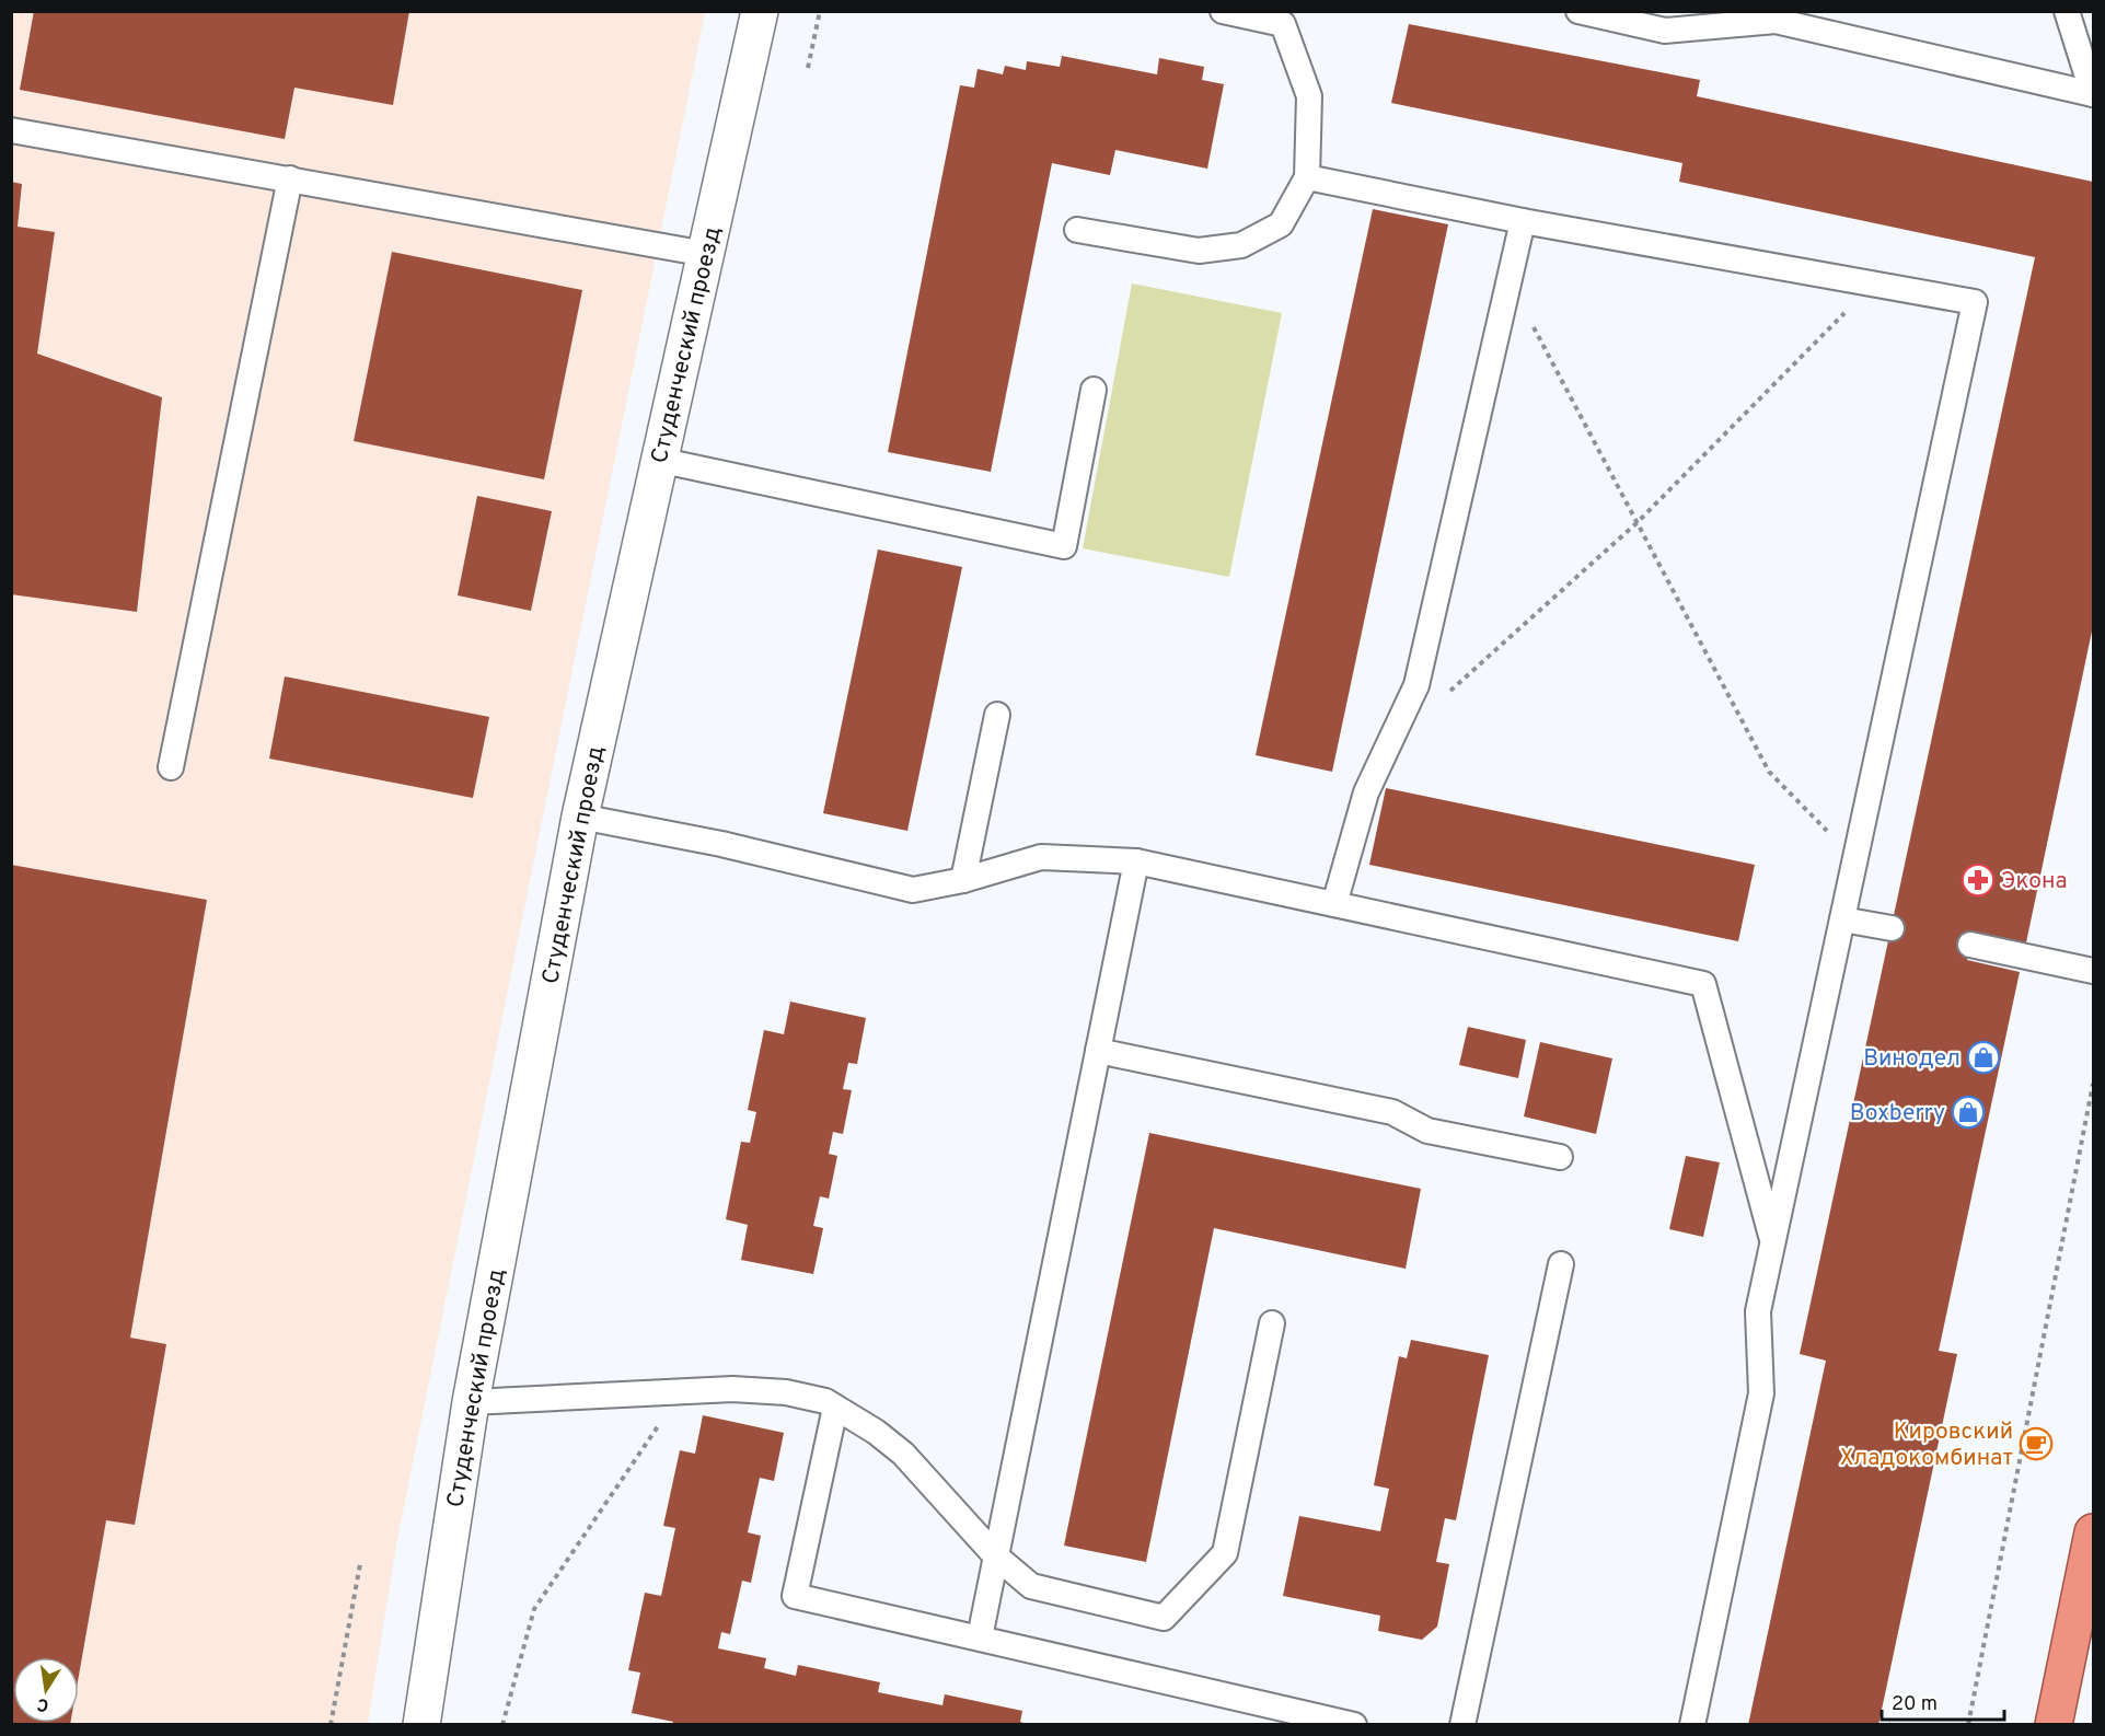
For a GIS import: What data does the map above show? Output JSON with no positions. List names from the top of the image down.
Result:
{
  "streets": {
    "street": ["Студенческий проезд"]
  },
  "places": {
    "pharmacy": ["Экона"],
    "shop": ["Винодел", "Boxberry"],
    "cafe": ["Кировский Хладокомбинат"]
  },
  "scale_bar": "20 m",
  "north": "bottom"
}
